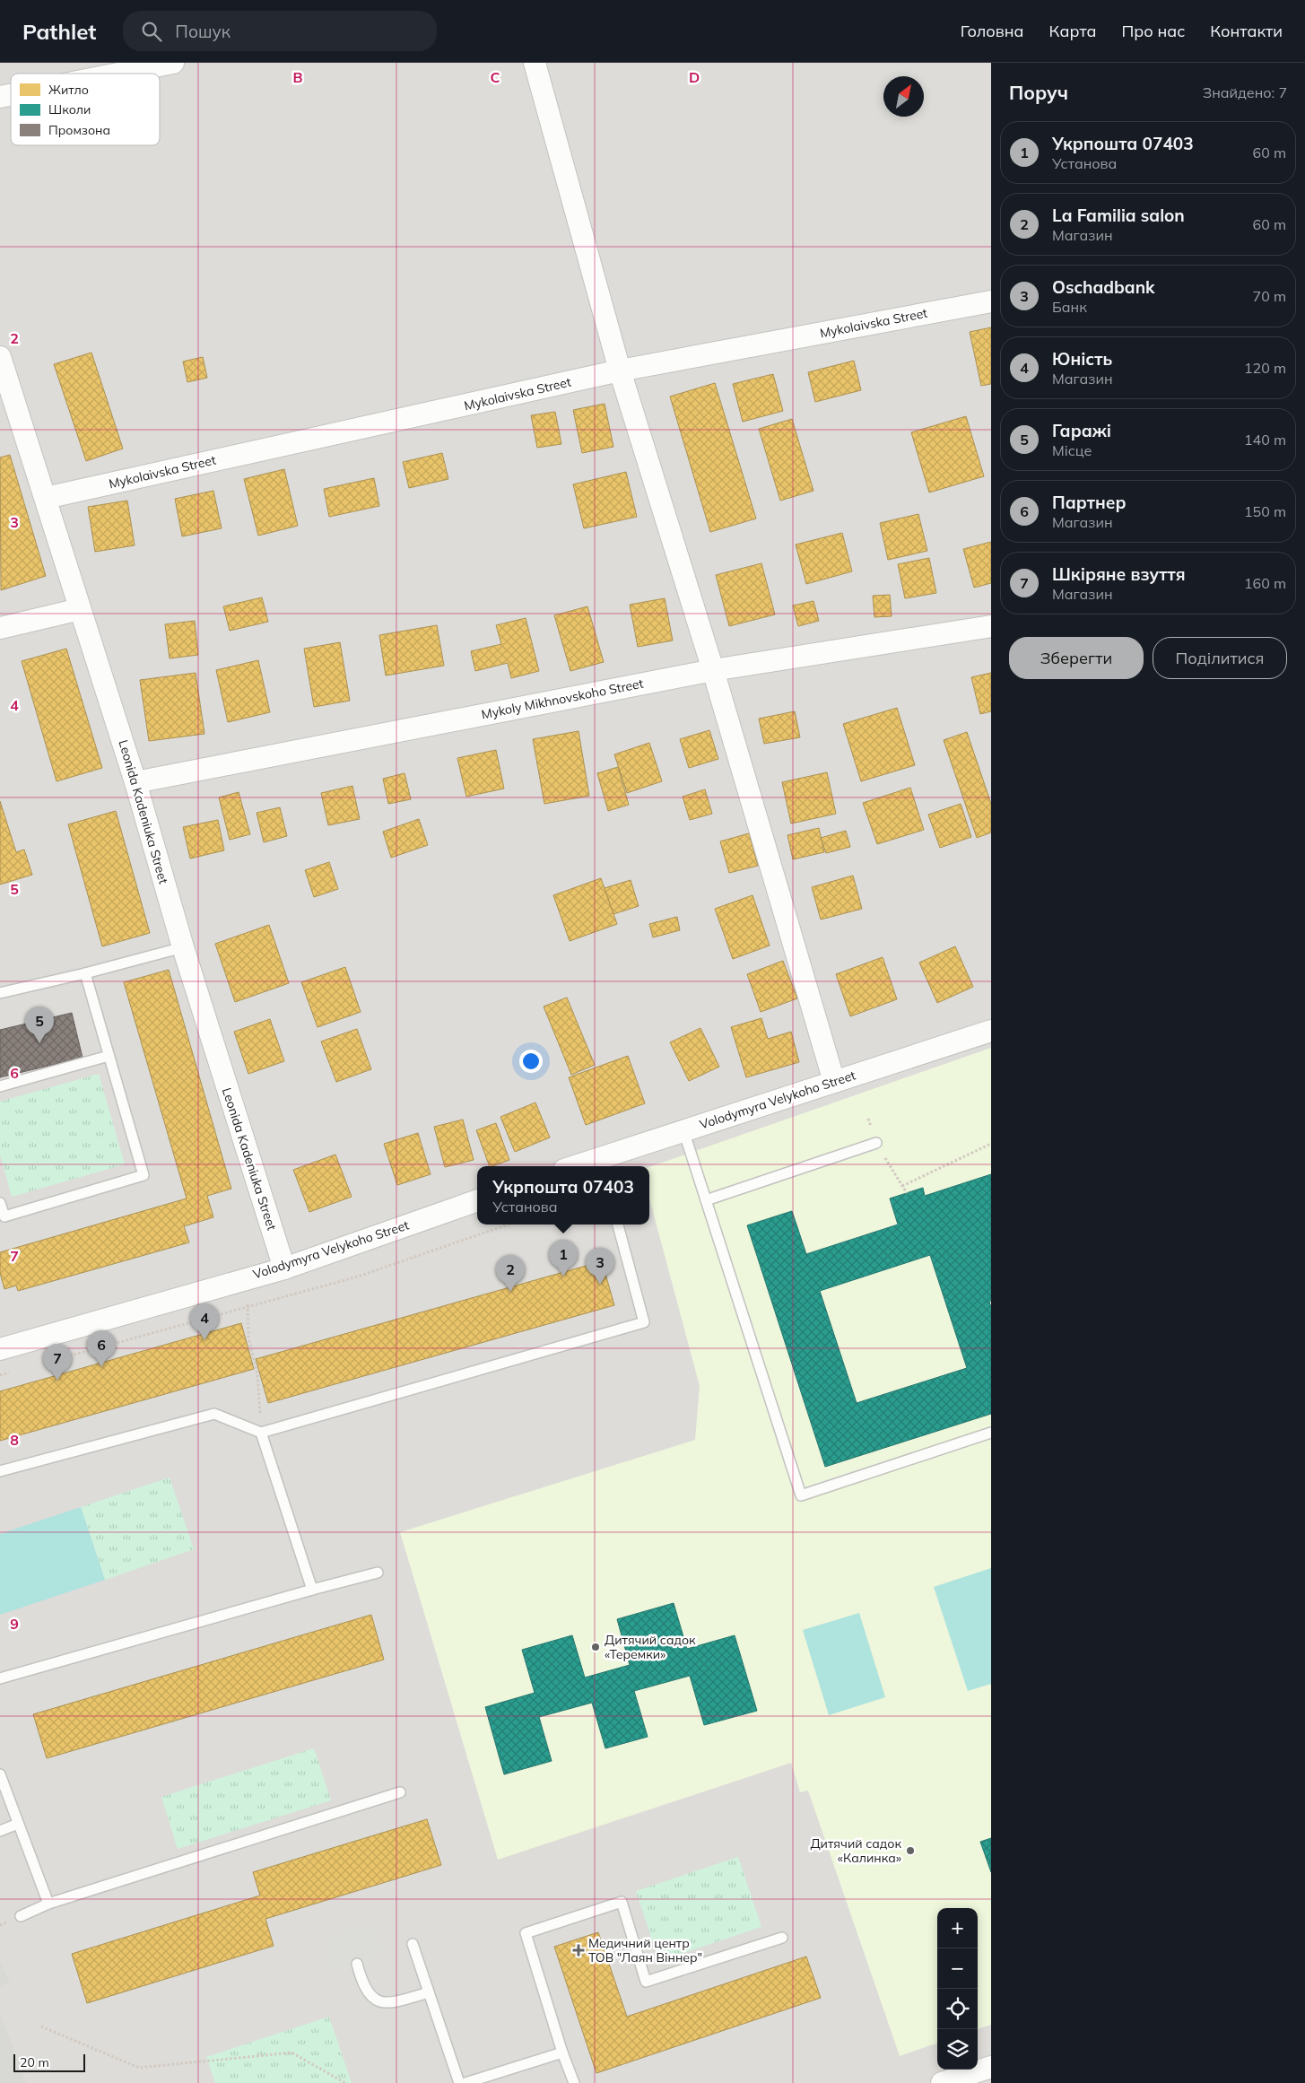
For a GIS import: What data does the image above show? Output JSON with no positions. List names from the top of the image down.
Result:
{
  "streets": {
    "street": [
      "Mykolaivska Street",
      "Mykoly Mikhnovskoho Street",
      "Leonida Kadeniuka Street",
      "Volodymyra Velykoho Street"
    ]
  },
  "crossings": [
    ["Mykolaivska Street", "Leonida Kadeniuka Street"],
    ["Mykoly Mikhnovskoho Street", "Leonida Kadeniuka Street"],
    ["Leonida Kadeniuka Street", "Volodymyra Velykoho Street"]
  ],
  "places": {
    "other": ["Дитячий садок «Теремки»", "Дитячий садок «Калинка»"],
    "health": ["Медичний центр ТОВ \"Лаян Віннер\""]
  },
  "legend": ["Житло", "Школи", "Промзона"],
  "scale_bar": "20 m",
  "north": "top right",
  "page": {
    "header": "Pathlet",
    "search": "Пошук",
    "nav": [
      "Головна",
      "Карта",
      "Про нас",
      "Контакти"
    ],
    "heading": ["Поруч", "Знайдено: 7"],
    "list": [
      {
        "mark": "1",
        "name": "Укрпошта 07403",
        "note": "Установа",
        "value": "60 m"
      },
      {
        "mark": "2",
        "name": "La Familia salon",
        "note": "Магазин",
        "value": "60 m"
      },
      {
        "mark": "3",
        "name": "Oschadbank",
        "note": "Банк",
        "value": "70 m"
      },
      {
        "mark": "4",
        "name": "Юність",
        "note": "Магазин",
        "value": "120 m"
      },
      {
        "mark": "5",
        "name": "Гаражі",
        "note": "Місце",
        "value": "140 m"
      },
      {
        "mark": "6",
        "name": "Партнер",
        "note": "Магазин",
        "value": "150 m"
      },
      {
        "mark": "7",
        "name": "Шкіряне взуття",
        "note": "Магазин",
        "value": "160 m"
      }
    ],
    "buttons": ["Зберегти", "Поділитися"],
    "pins": [
      "5",
      "1",
      "3",
      "2",
      "4",
      "6",
      "7"
    ],
    "popup": ["Укрпошта 07403", "Установа"],
    "map_buttons": ["+", "−"],
    "scale": "20 m"
  },
  "grid": {
    "columns": ["B", "C", "D"],
    "rows": [
      "2",
      "3",
      "4",
      "5",
      "6",
      "7",
      "8",
      "9"
    ]
  }
}
